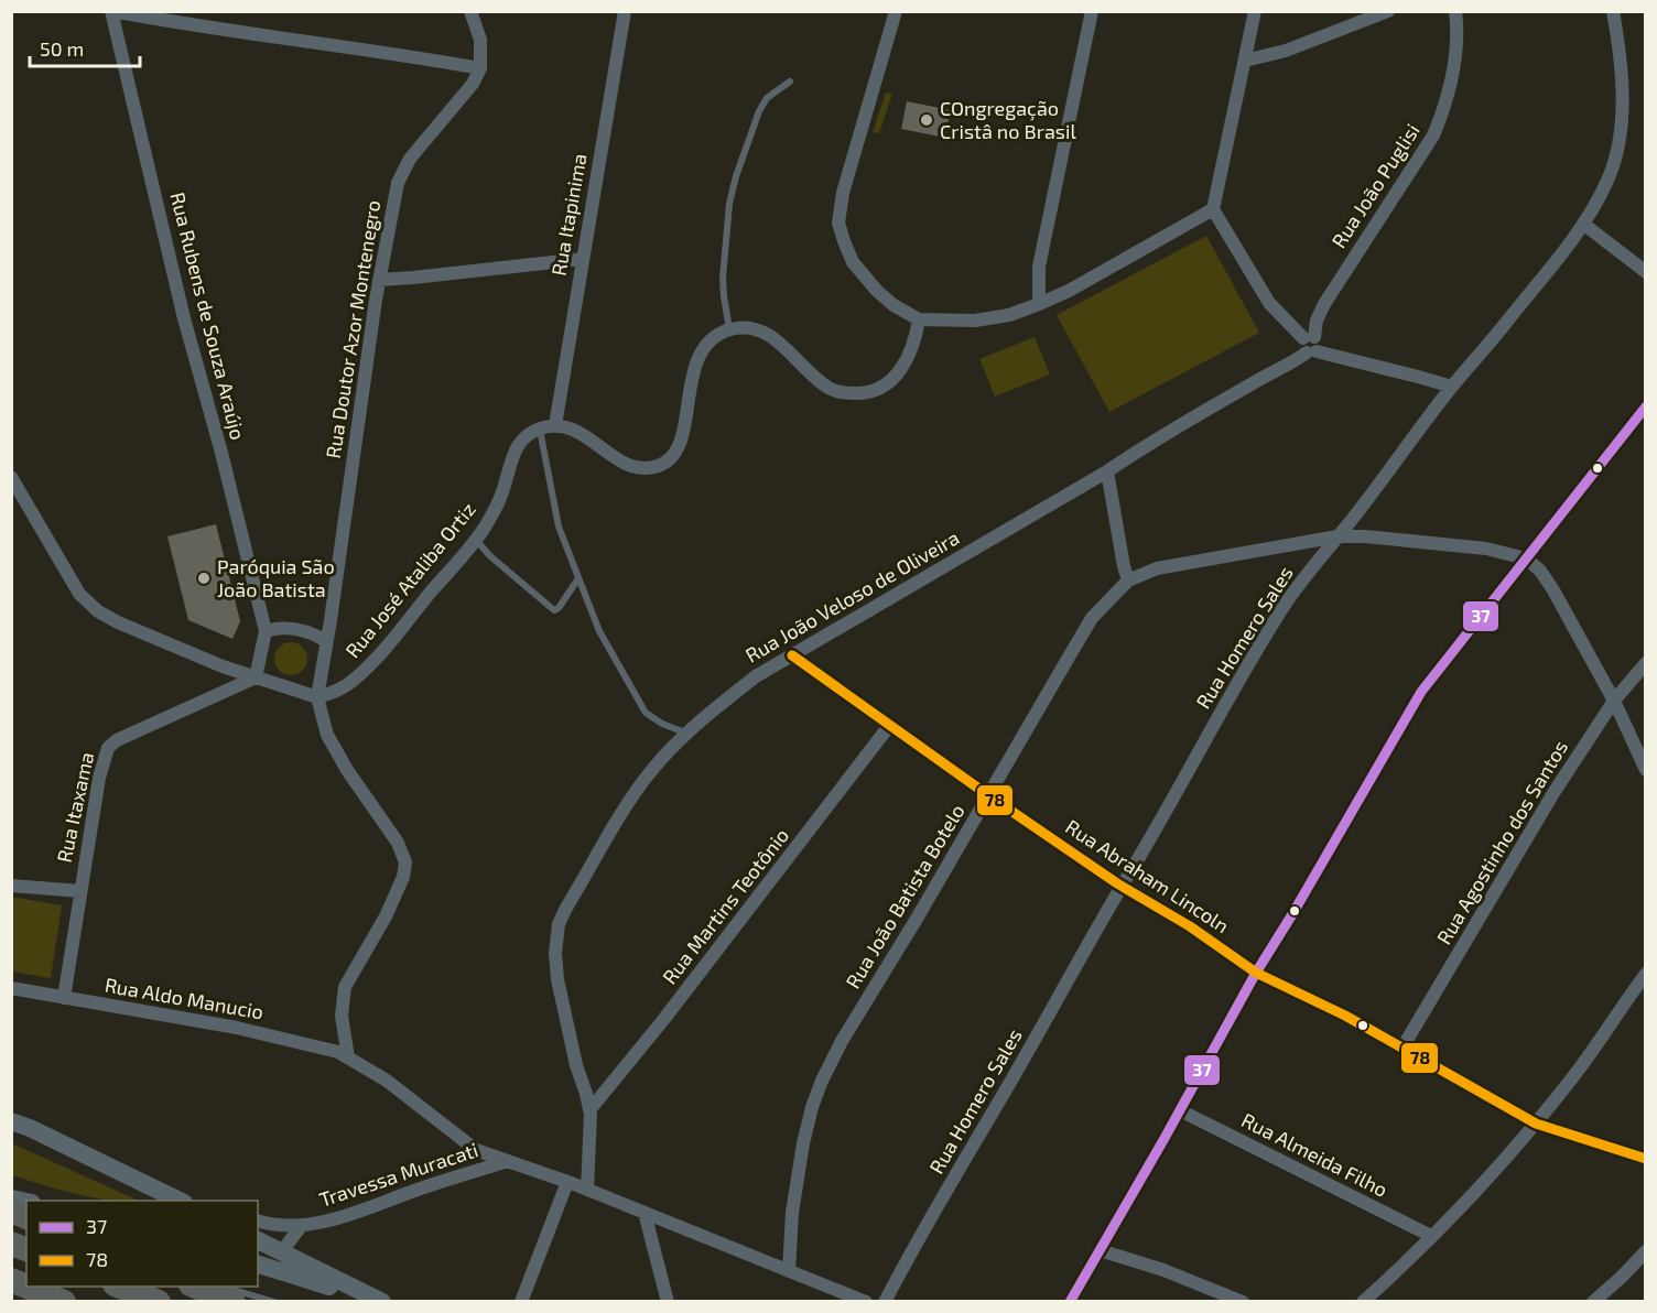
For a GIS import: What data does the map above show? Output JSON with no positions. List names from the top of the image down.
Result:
{
  "streets": {
    "street": [
      "Rua João Puglisi",
      "Rua Itapinima",
      "Rua Rubens de Souza Araújo",
      "Rua Doutor Azor Montenegro",
      "Rua José Ataliba Ortiz",
      "Rua João Veloso de Oliveira",
      "Rua Homero Sales",
      "Rua Itaxama",
      "Rua Agostinho dos Santos",
      "Rua Abraham Lincoln",
      "Rua João Batista Botelo",
      "Rua Martins Teotônio",
      "Rua Aldo Manucio",
      "Rua Almeida Filho",
      "Travessa Muracati"
    ]
  },
  "crossings": [
    ["Rua Itapinima", "Rua José Ataliba Ortiz"],
    ["Rua Doutor Azor Montenegro", "Rua José Ataliba Ortiz"],
    ["Rua João Veloso de Oliveira", "Rua Abraham Lincoln"],
    ["Rua João Veloso de Oliveira", "Rua Martins Teotônio"],
    ["Rua Homero Sales", "Rua Abraham Lincoln"],
    ["Rua Homero Sales", "Rua João Batista Botelo"],
    ["Rua Itaxama", "Rua Aldo Manucio"],
    ["Rua Agostinho dos Santos", "Rua Abraham Lincoln"],
    ["Rua Abraham Lincoln", "Rua João Batista Botelo"],
    ["Rua Abraham Lincoln", "Rua Martins Teotônio"]
  ],
  "places": ["COngregação Cristâ no Brasil", "Paróquia São João Batista"],
  "lines": ["transit line 37", "transit line 78"],
  "legend": ["37", "78"],
  "scale_bar": "50 m"
}
